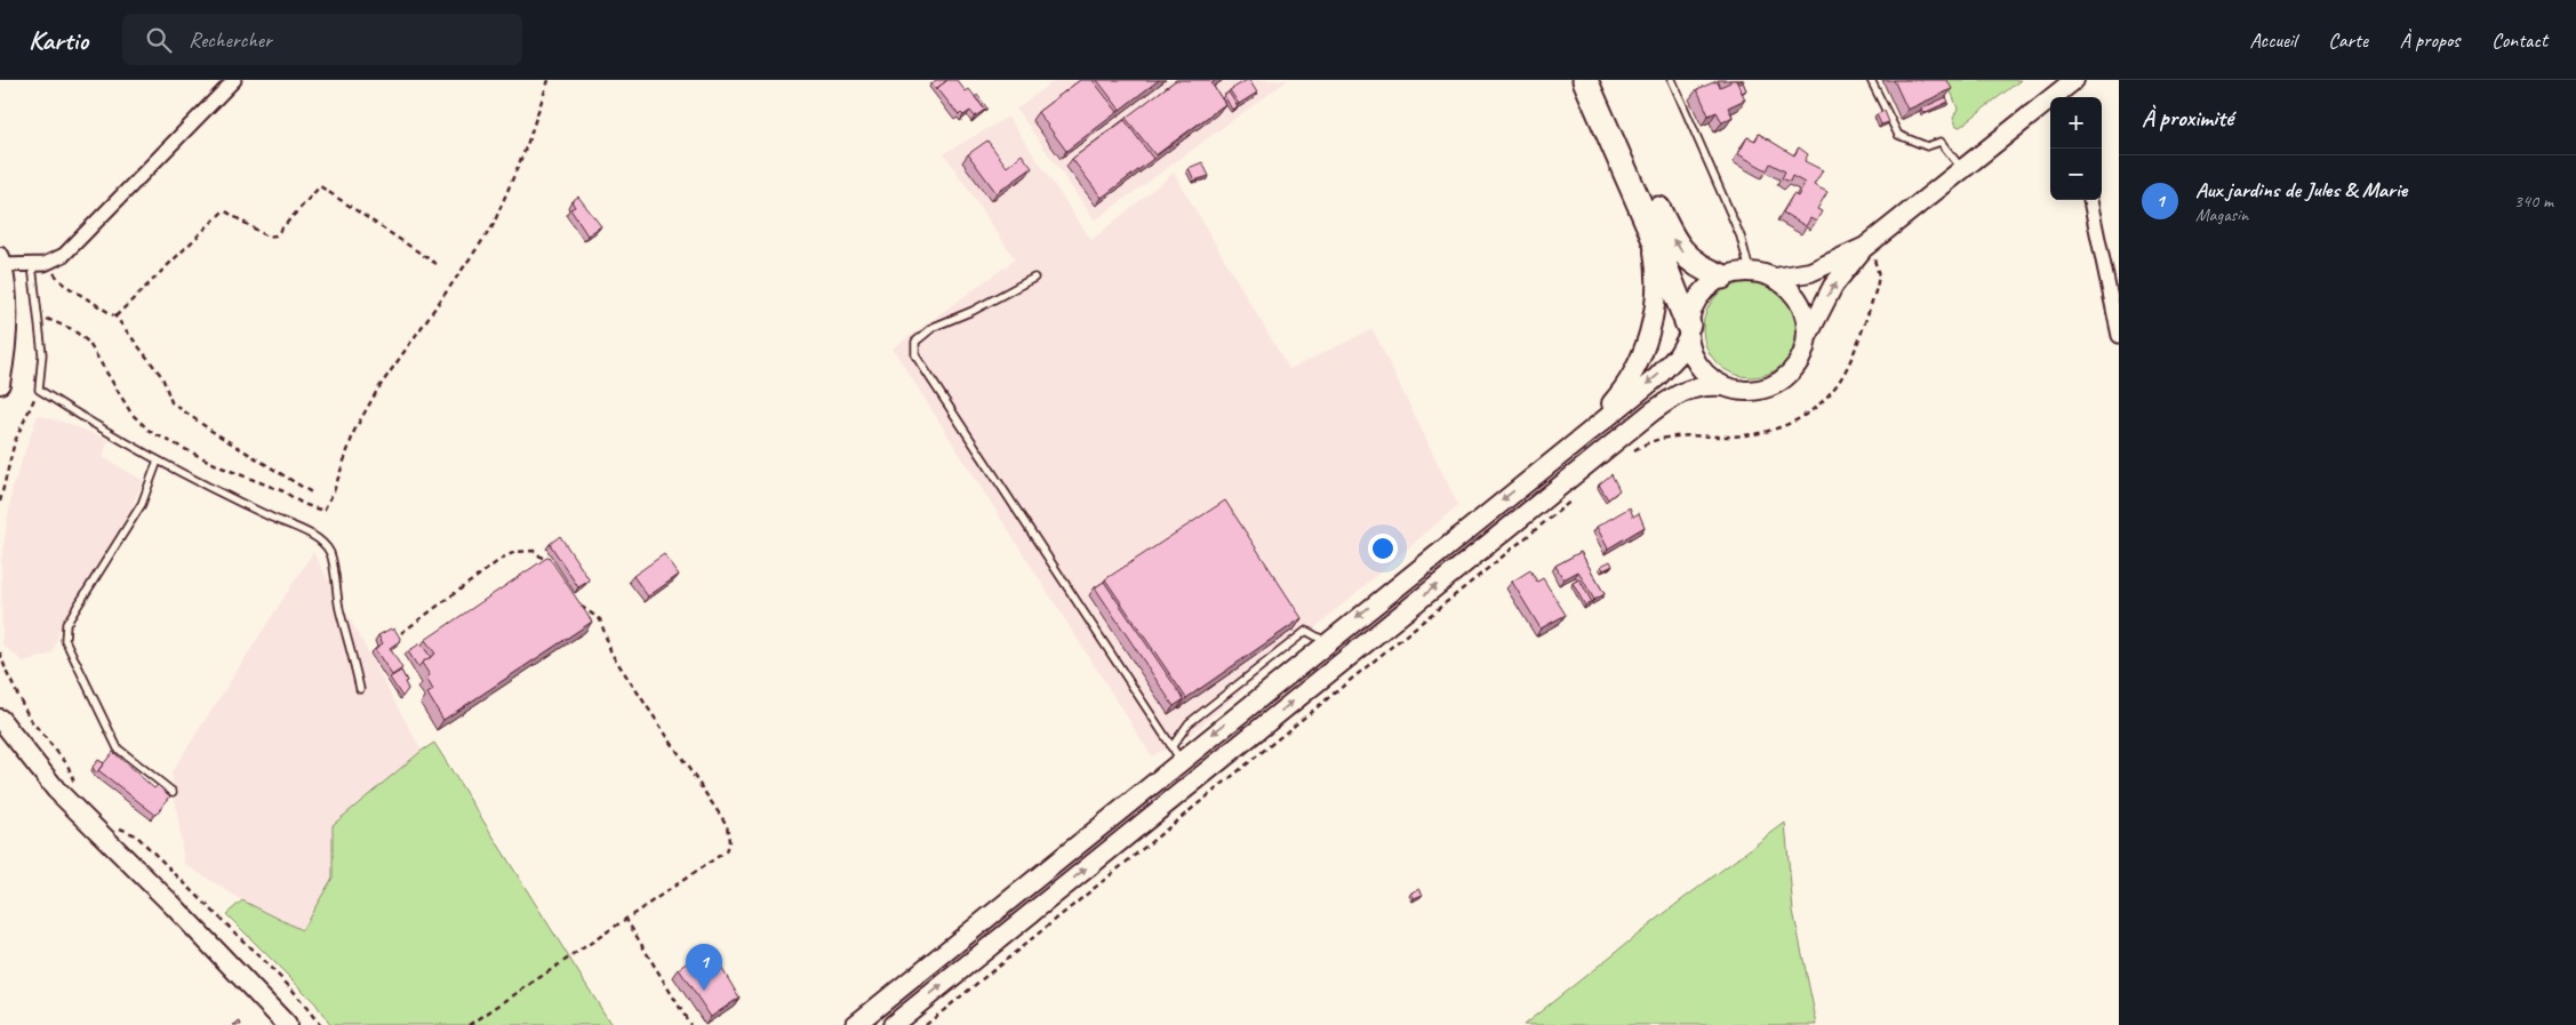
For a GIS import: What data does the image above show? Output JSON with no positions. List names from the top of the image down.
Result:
{
  "page": {
    "header": "Kartio",
    "search": "Rechercher",
    "nav": [
      "Accueil",
      "Carte",
      "À propos",
      "Contact"
    ],
    "heading": "À proximité",
    "map_buttons": ["+", "−"],
    "list": [
      {
        "mark": "1",
        "name": "Aux jardins de Jules & Marie",
        "note": "Magasin",
        "value": "340 m"
      }
    ],
    "pins": "1"
  }
}
